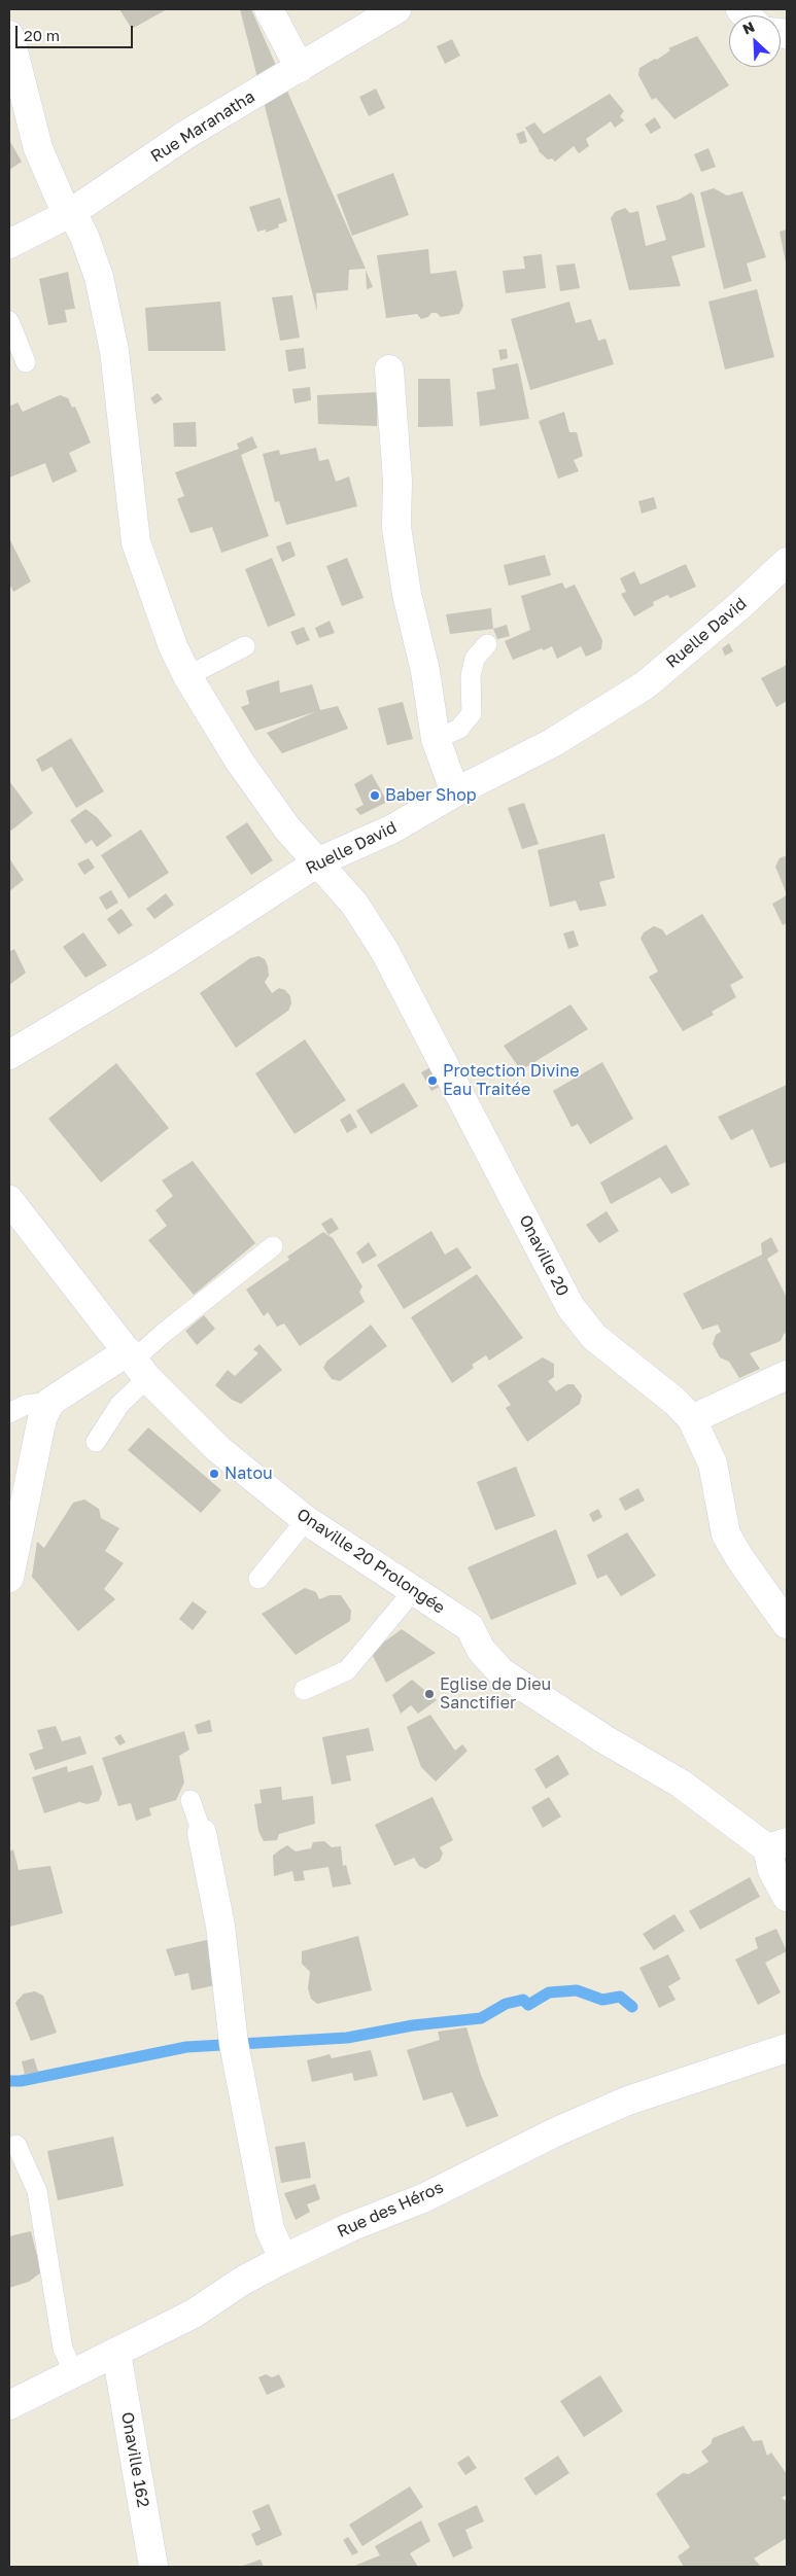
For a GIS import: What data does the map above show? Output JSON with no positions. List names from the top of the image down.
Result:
{
  "streets": {
    "street": [
      "Rue Maranatha",
      "Ruelle David",
      "Onaville 20",
      "Onaville 20 Prolongée",
      "Rue des Héros",
      "Onaville 162"
    ]
  },
  "crossings": [
    ["Rue Maranatha", "Onaville 20"],
    ["Ruelle David", "Onaville 20"],
    ["Rue des Héros", "Onaville 162"]
  ],
  "places": [
    "Baber Shop",
    "Protection Divine Eau Traitée",
    "Natou",
    "Eglise de Dieu Sanctifier"
  ],
  "scale_bar": "20 m",
  "north": "top left"
}
